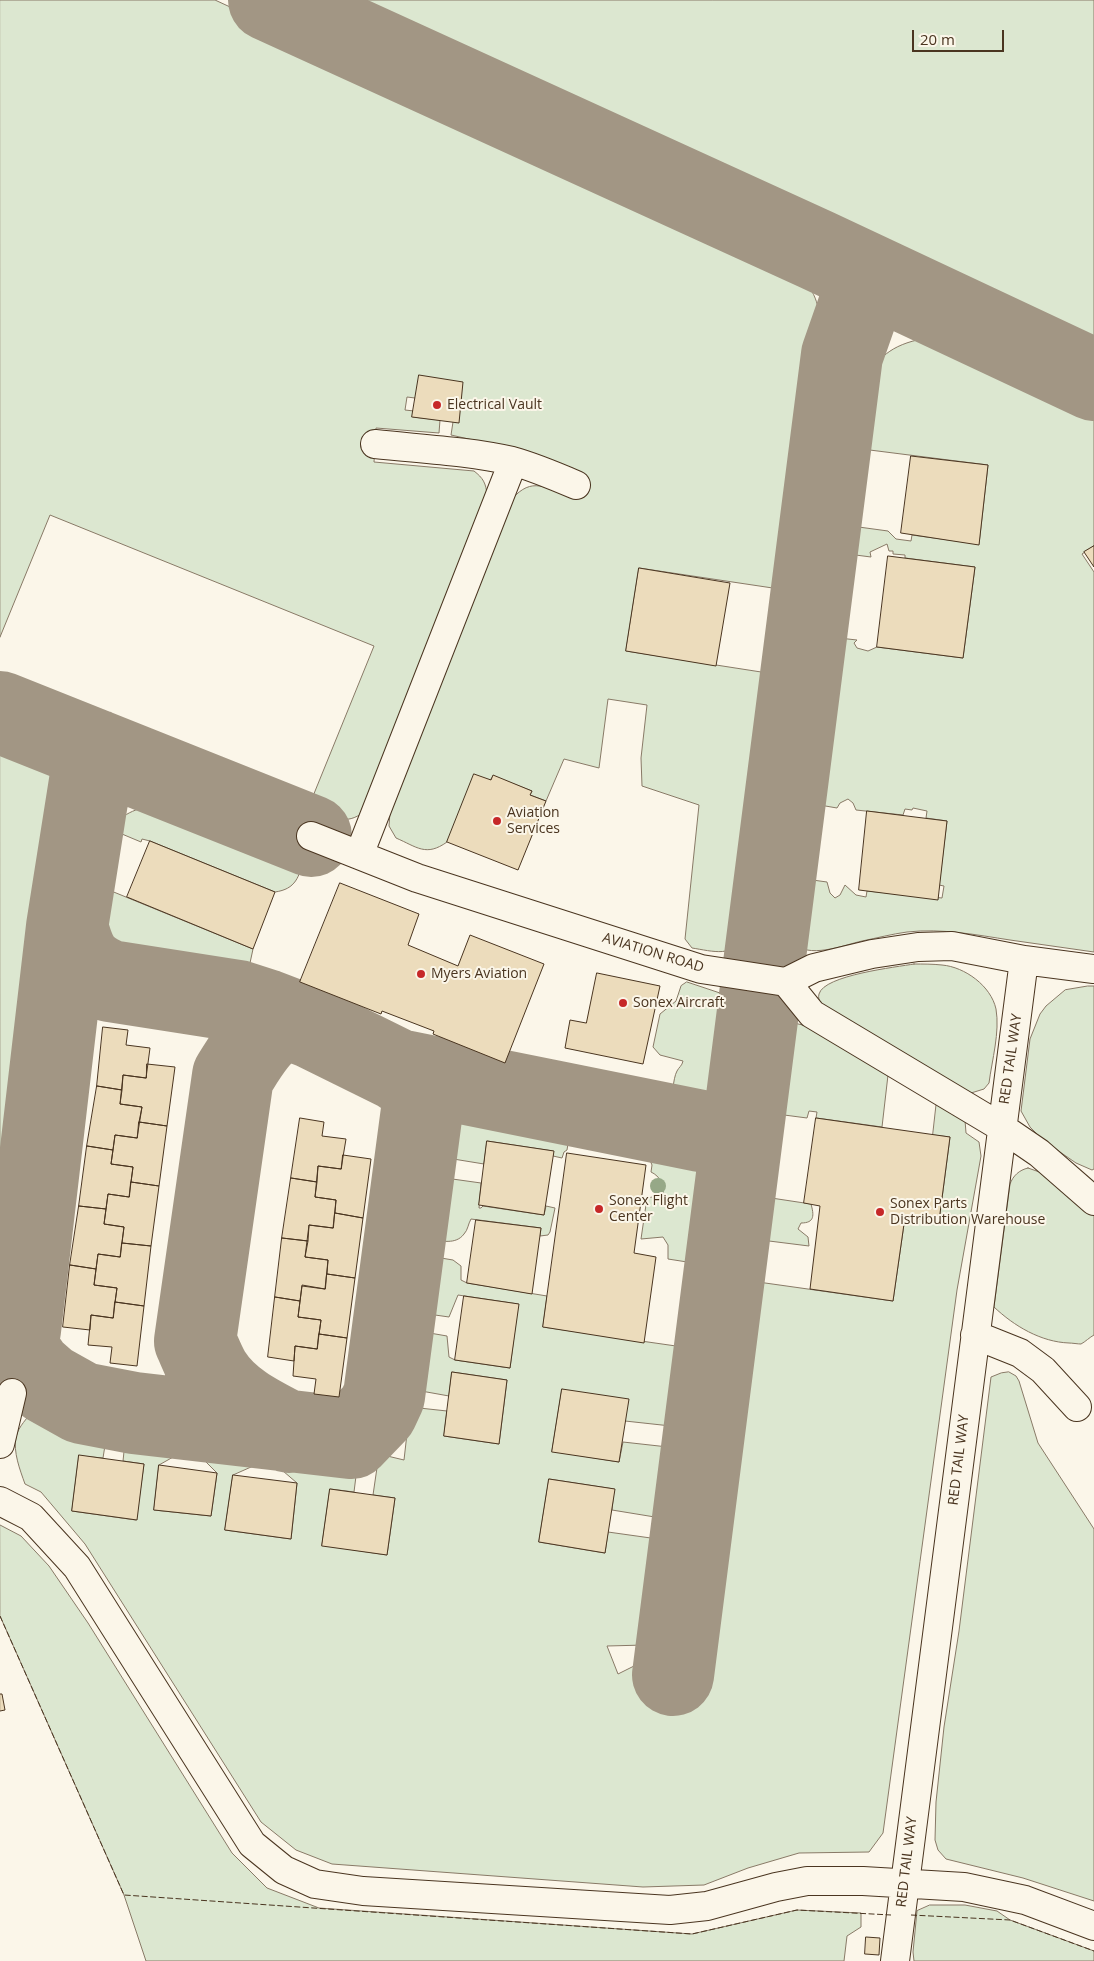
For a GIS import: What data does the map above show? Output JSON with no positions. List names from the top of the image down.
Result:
{
  "streets": {
    "lane": ["AVIATION ROAD", "RED TAIL WAY"]
  },
  "places": [
    "Electrical Vault",
    "Aviation Services",
    "Myers Aviation",
    "Sonex Aircraft",
    "Sonex Flight Center",
    "Sonex Parts Distribution Warehouse"
  ],
  "scale_bar": "20 m"
}
